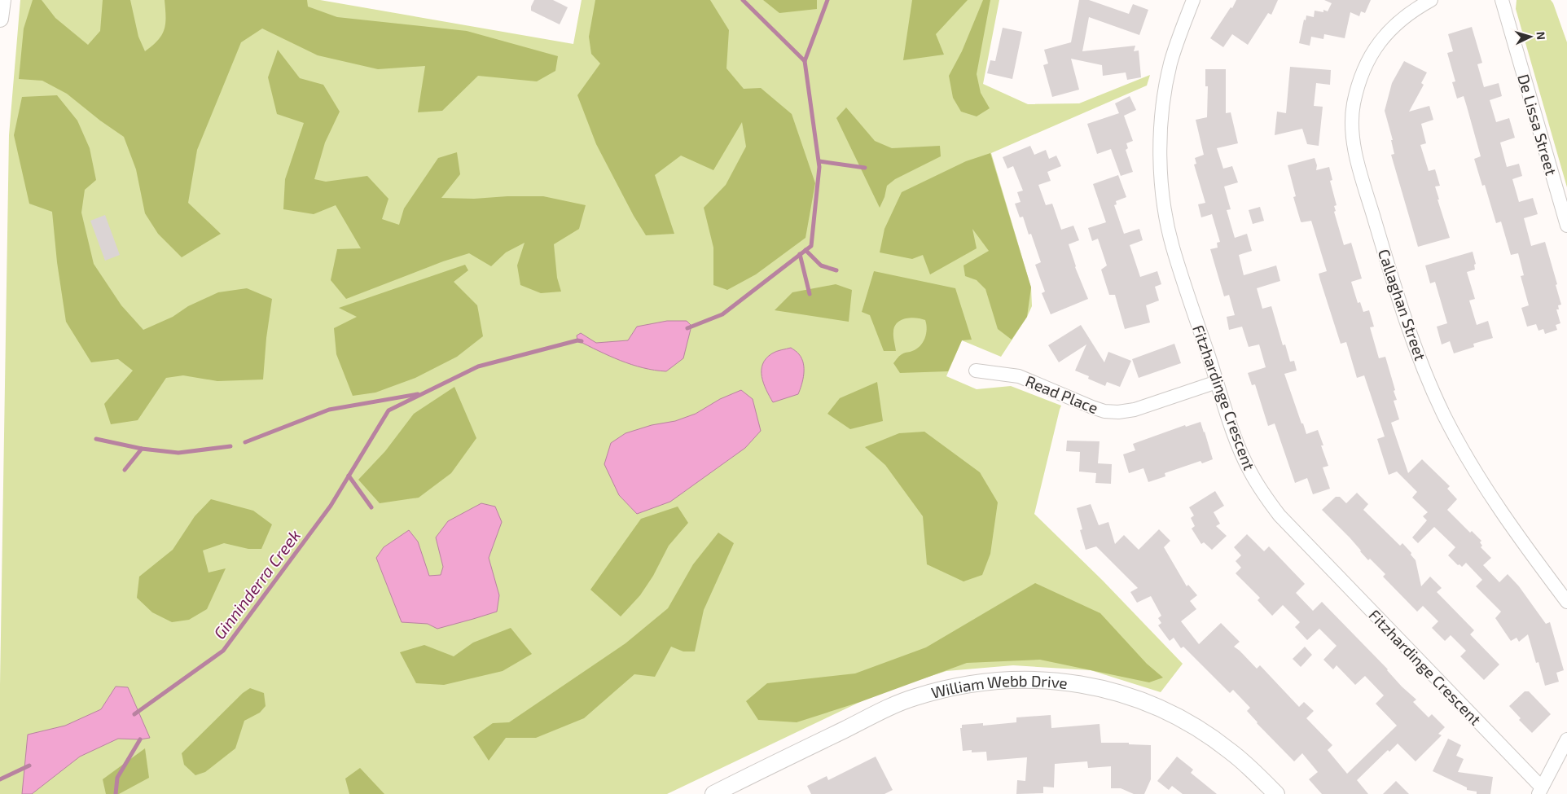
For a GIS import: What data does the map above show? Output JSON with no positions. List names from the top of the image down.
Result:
{
  "streets": {
    "main road": ["William Webb Drive"],
    "street": [
      "De Lissa Street",
      "Callaghan Street",
      "Read Place",
      "Fitzhardinge Crescent"
    ]
  },
  "crossings": [
    ["Read Place", "Fitzhardinge Crescent"]
  ],
  "water": ["Ginninderra Creek"],
  "north": "right"
}
